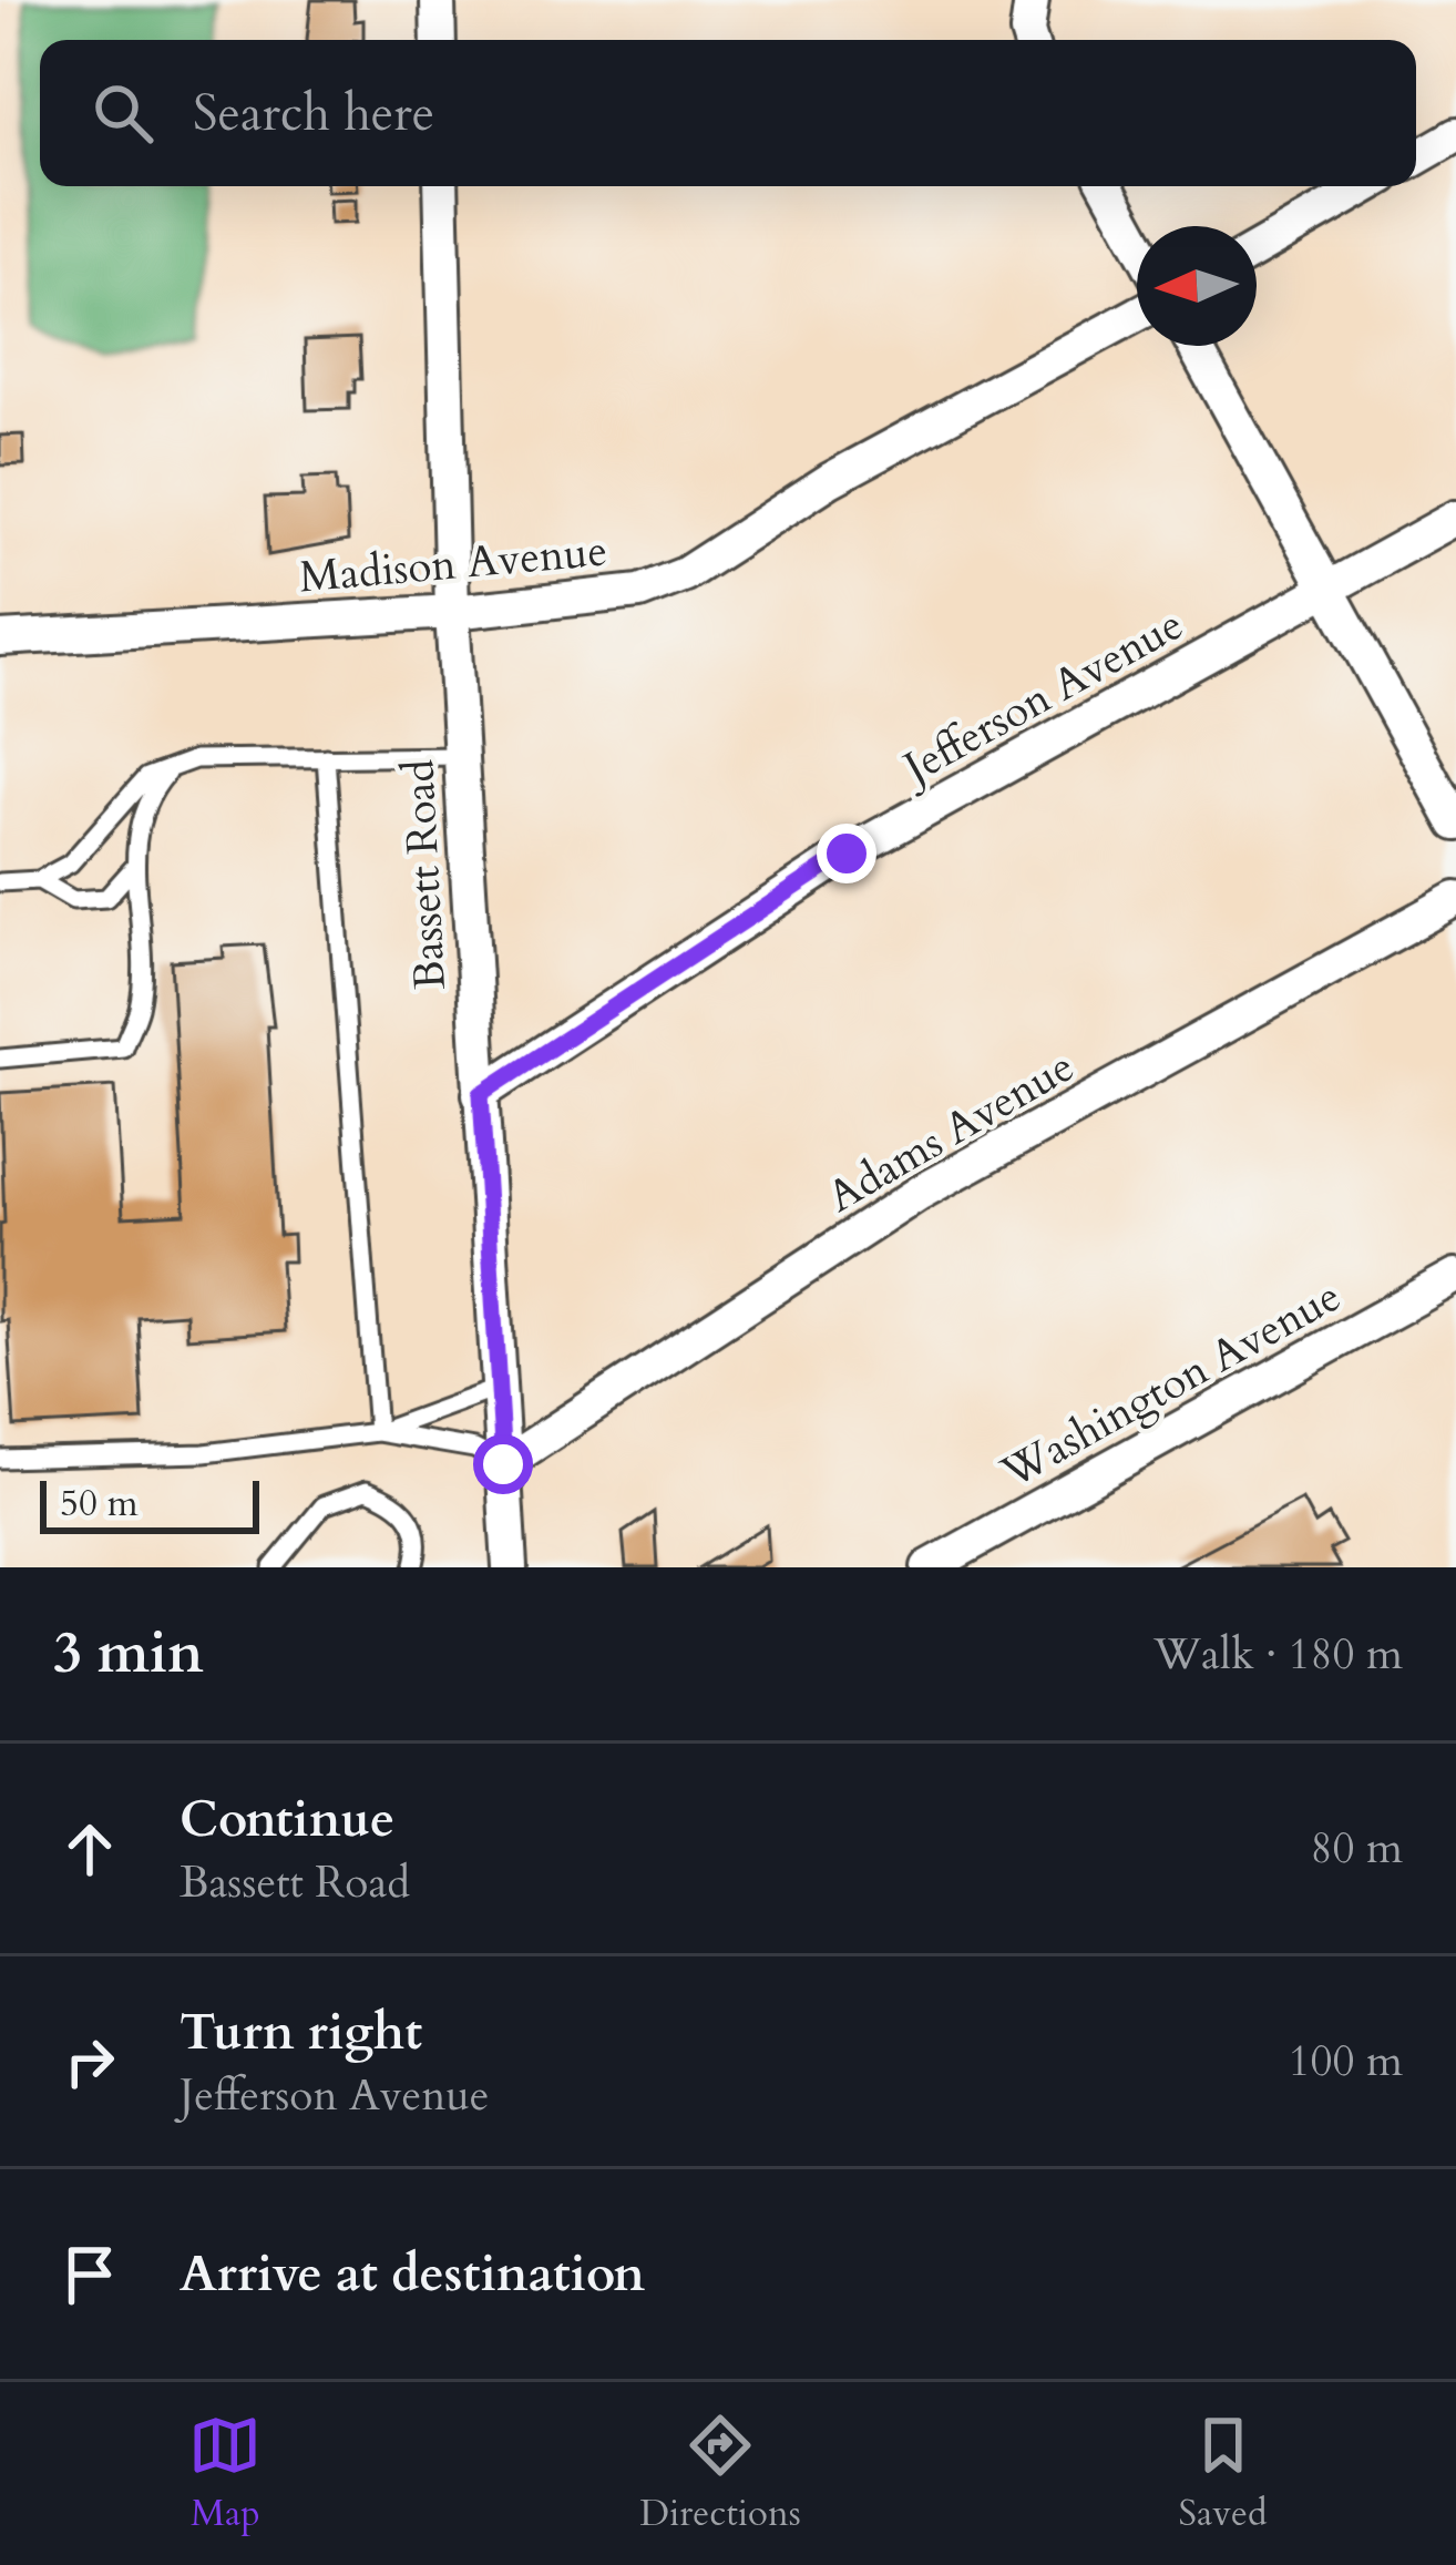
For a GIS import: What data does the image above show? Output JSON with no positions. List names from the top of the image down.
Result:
{
  "streets": {
    "street": [
      "Madison Avenue",
      "Jefferson Avenue",
      "Bassett Road",
      "Adams Avenue",
      "Washington Avenue"
    ]
  },
  "crossings": [
    ["Madison Avenue", "Bassett Road"],
    ["Jefferson Avenue", "Bassett Road"],
    ["Bassett Road", "Adams Avenue"]
  ],
  "scale_bar": "50 m",
  "north": "left",
  "page": {
    "search": "Search here",
    "scale": "50 m",
    "heading": ["3 min", "Walk · 180 m"],
    "list": [
      ["Continue", "Bassett Road", "80 m"],
      ["Turn right", "Jefferson Avenue", "100 m"],
      "Arrive at destination"
    ],
    "nav": ["Map", "Directions", "Saved"]
  }
}
